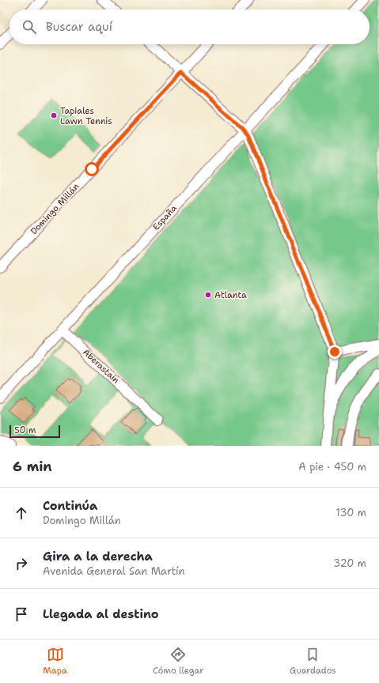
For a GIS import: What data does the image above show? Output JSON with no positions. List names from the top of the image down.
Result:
{
  "streets": {
    "street": ["Domingo Millán", "España", "Aberastain"]
  },
  "crossings": [
    ["España", "Aberastain"]
  ],
  "places": ["Tapiales Lawn Tennis", "Atlanta"],
  "scale_bar": "50 m",
  "page": {
    "search": "Buscar aquí",
    "scale": "50 m",
    "heading": ["6 min", "A pie · 450 m"],
    "list": [
      ["Continúa", "Domingo Millán", "130 m"],
      ["Gira a la derecha", "Avenida General San Martín", "320 m"],
      "Llegada al destino"
    ],
    "nav": ["Mapa", "Cómo llegar", "Guardados"]
  }
}
